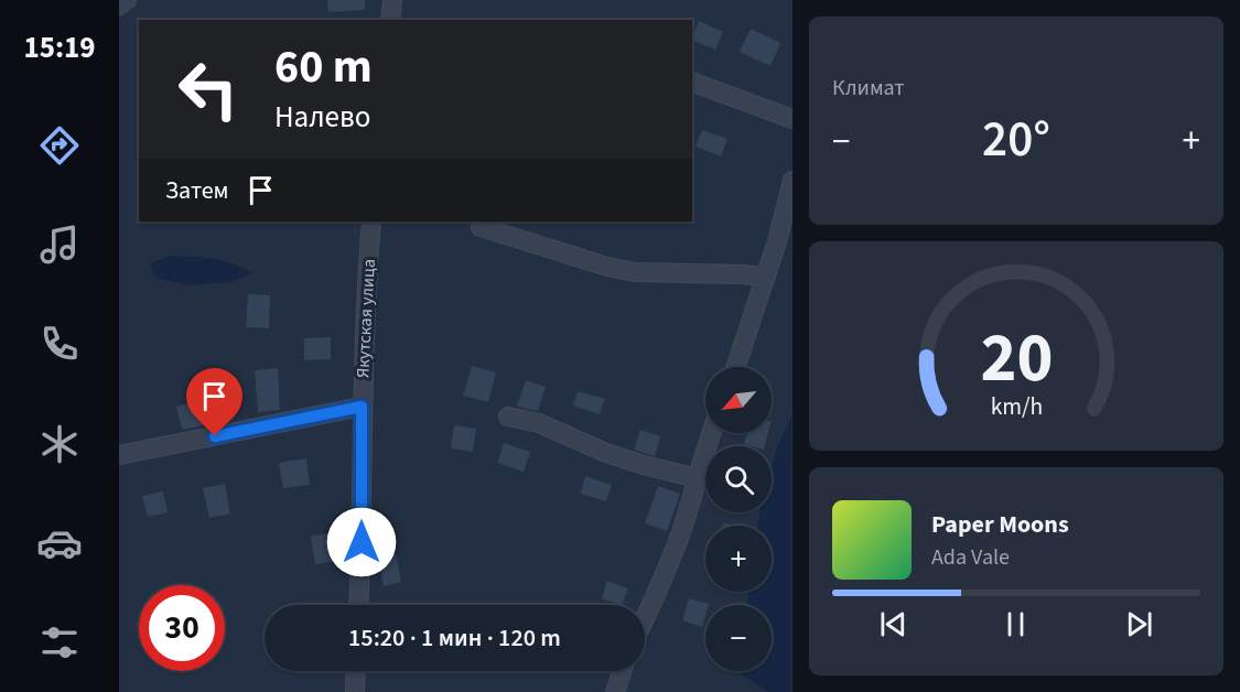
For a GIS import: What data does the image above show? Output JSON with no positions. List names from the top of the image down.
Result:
{
  "streets": {
    "street": ["Якутская улица"]
  },
  "north": "bottom left",
  "page": {
    "tabs": "15:19",
    "tile": "Климат",
    "turn": ["60 m", "Налево"],
    "heat": ["−", "20°", "+"],
    "then": "Затем",
    "map_buttons": ["+", "−"],
    "song": ["Paper Moons", "Ada Vale"],
    "limit": "30",
    "trip": "15:20 · 1 мин · 120 m",
    "gauge": ["20", "km/h"]
  }
}
